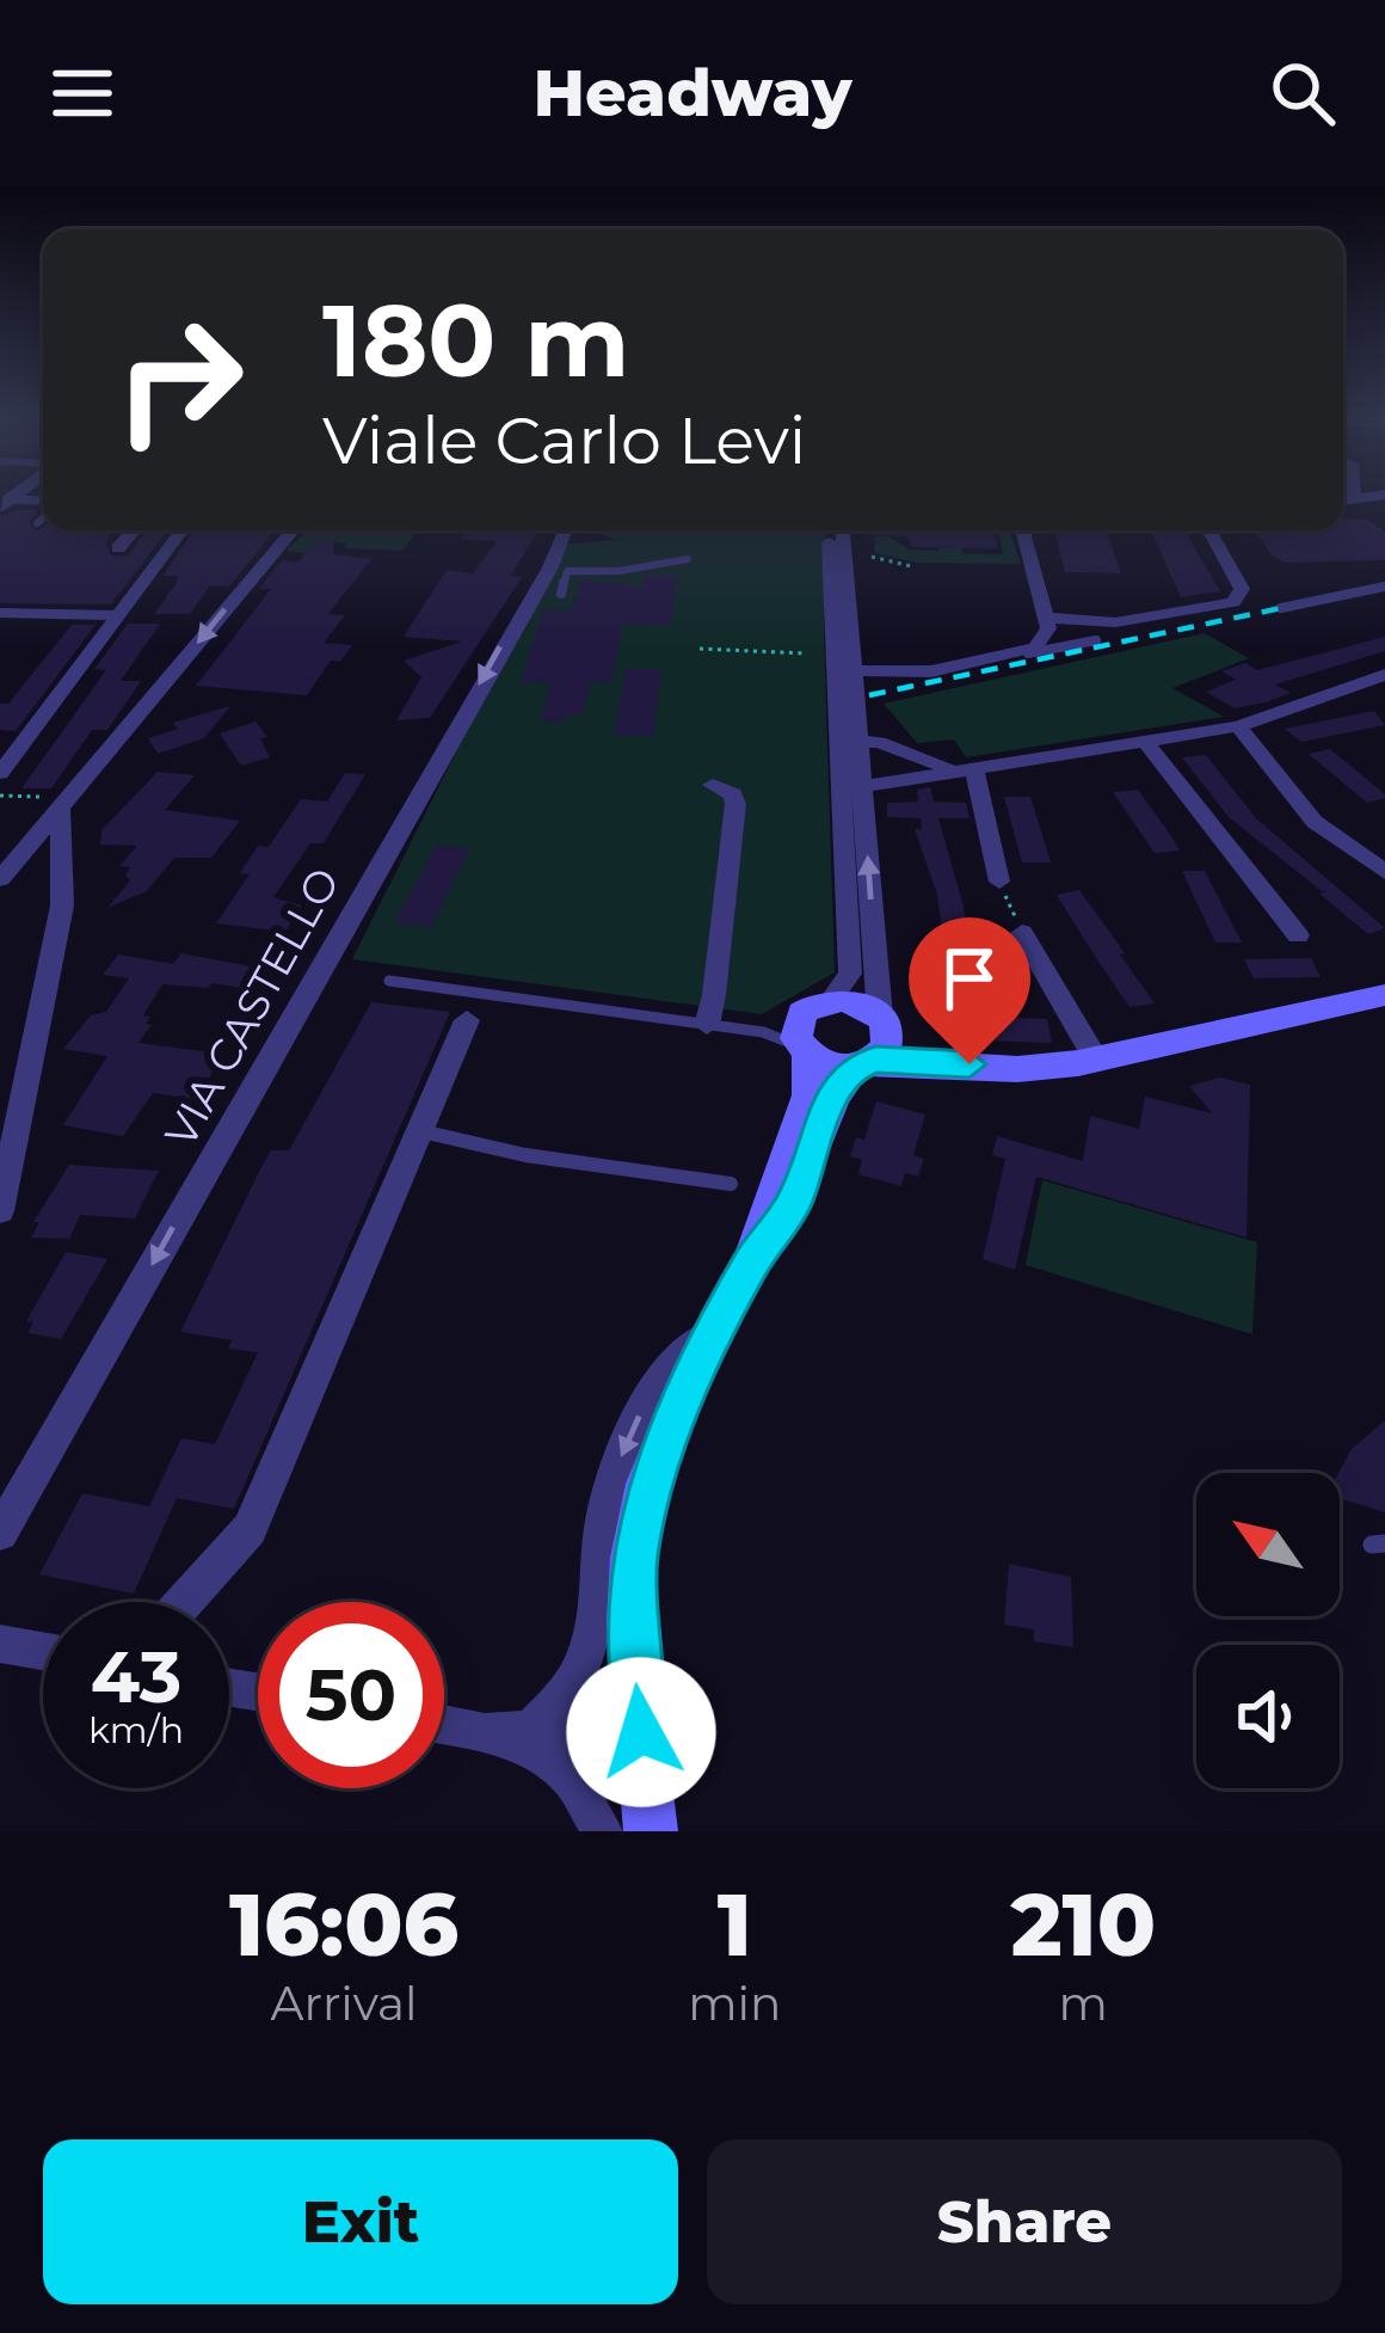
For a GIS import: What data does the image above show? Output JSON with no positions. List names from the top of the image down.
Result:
{
  "streets": {
    "street": ["VIA CASTELLO"]
  },
  "north": "top left",
  "page": {
    "header": "Headway",
    "turn": ["180 m", "Viale Carlo Levi"],
    "speed": "43 km/h",
    "limit": "50",
    "eta": [
      "16:06",
      "Arrival",
      "1",
      "min",
      "210",
      "m"
    ],
    "buttons": ["Exit", "Share"]
  }
}
